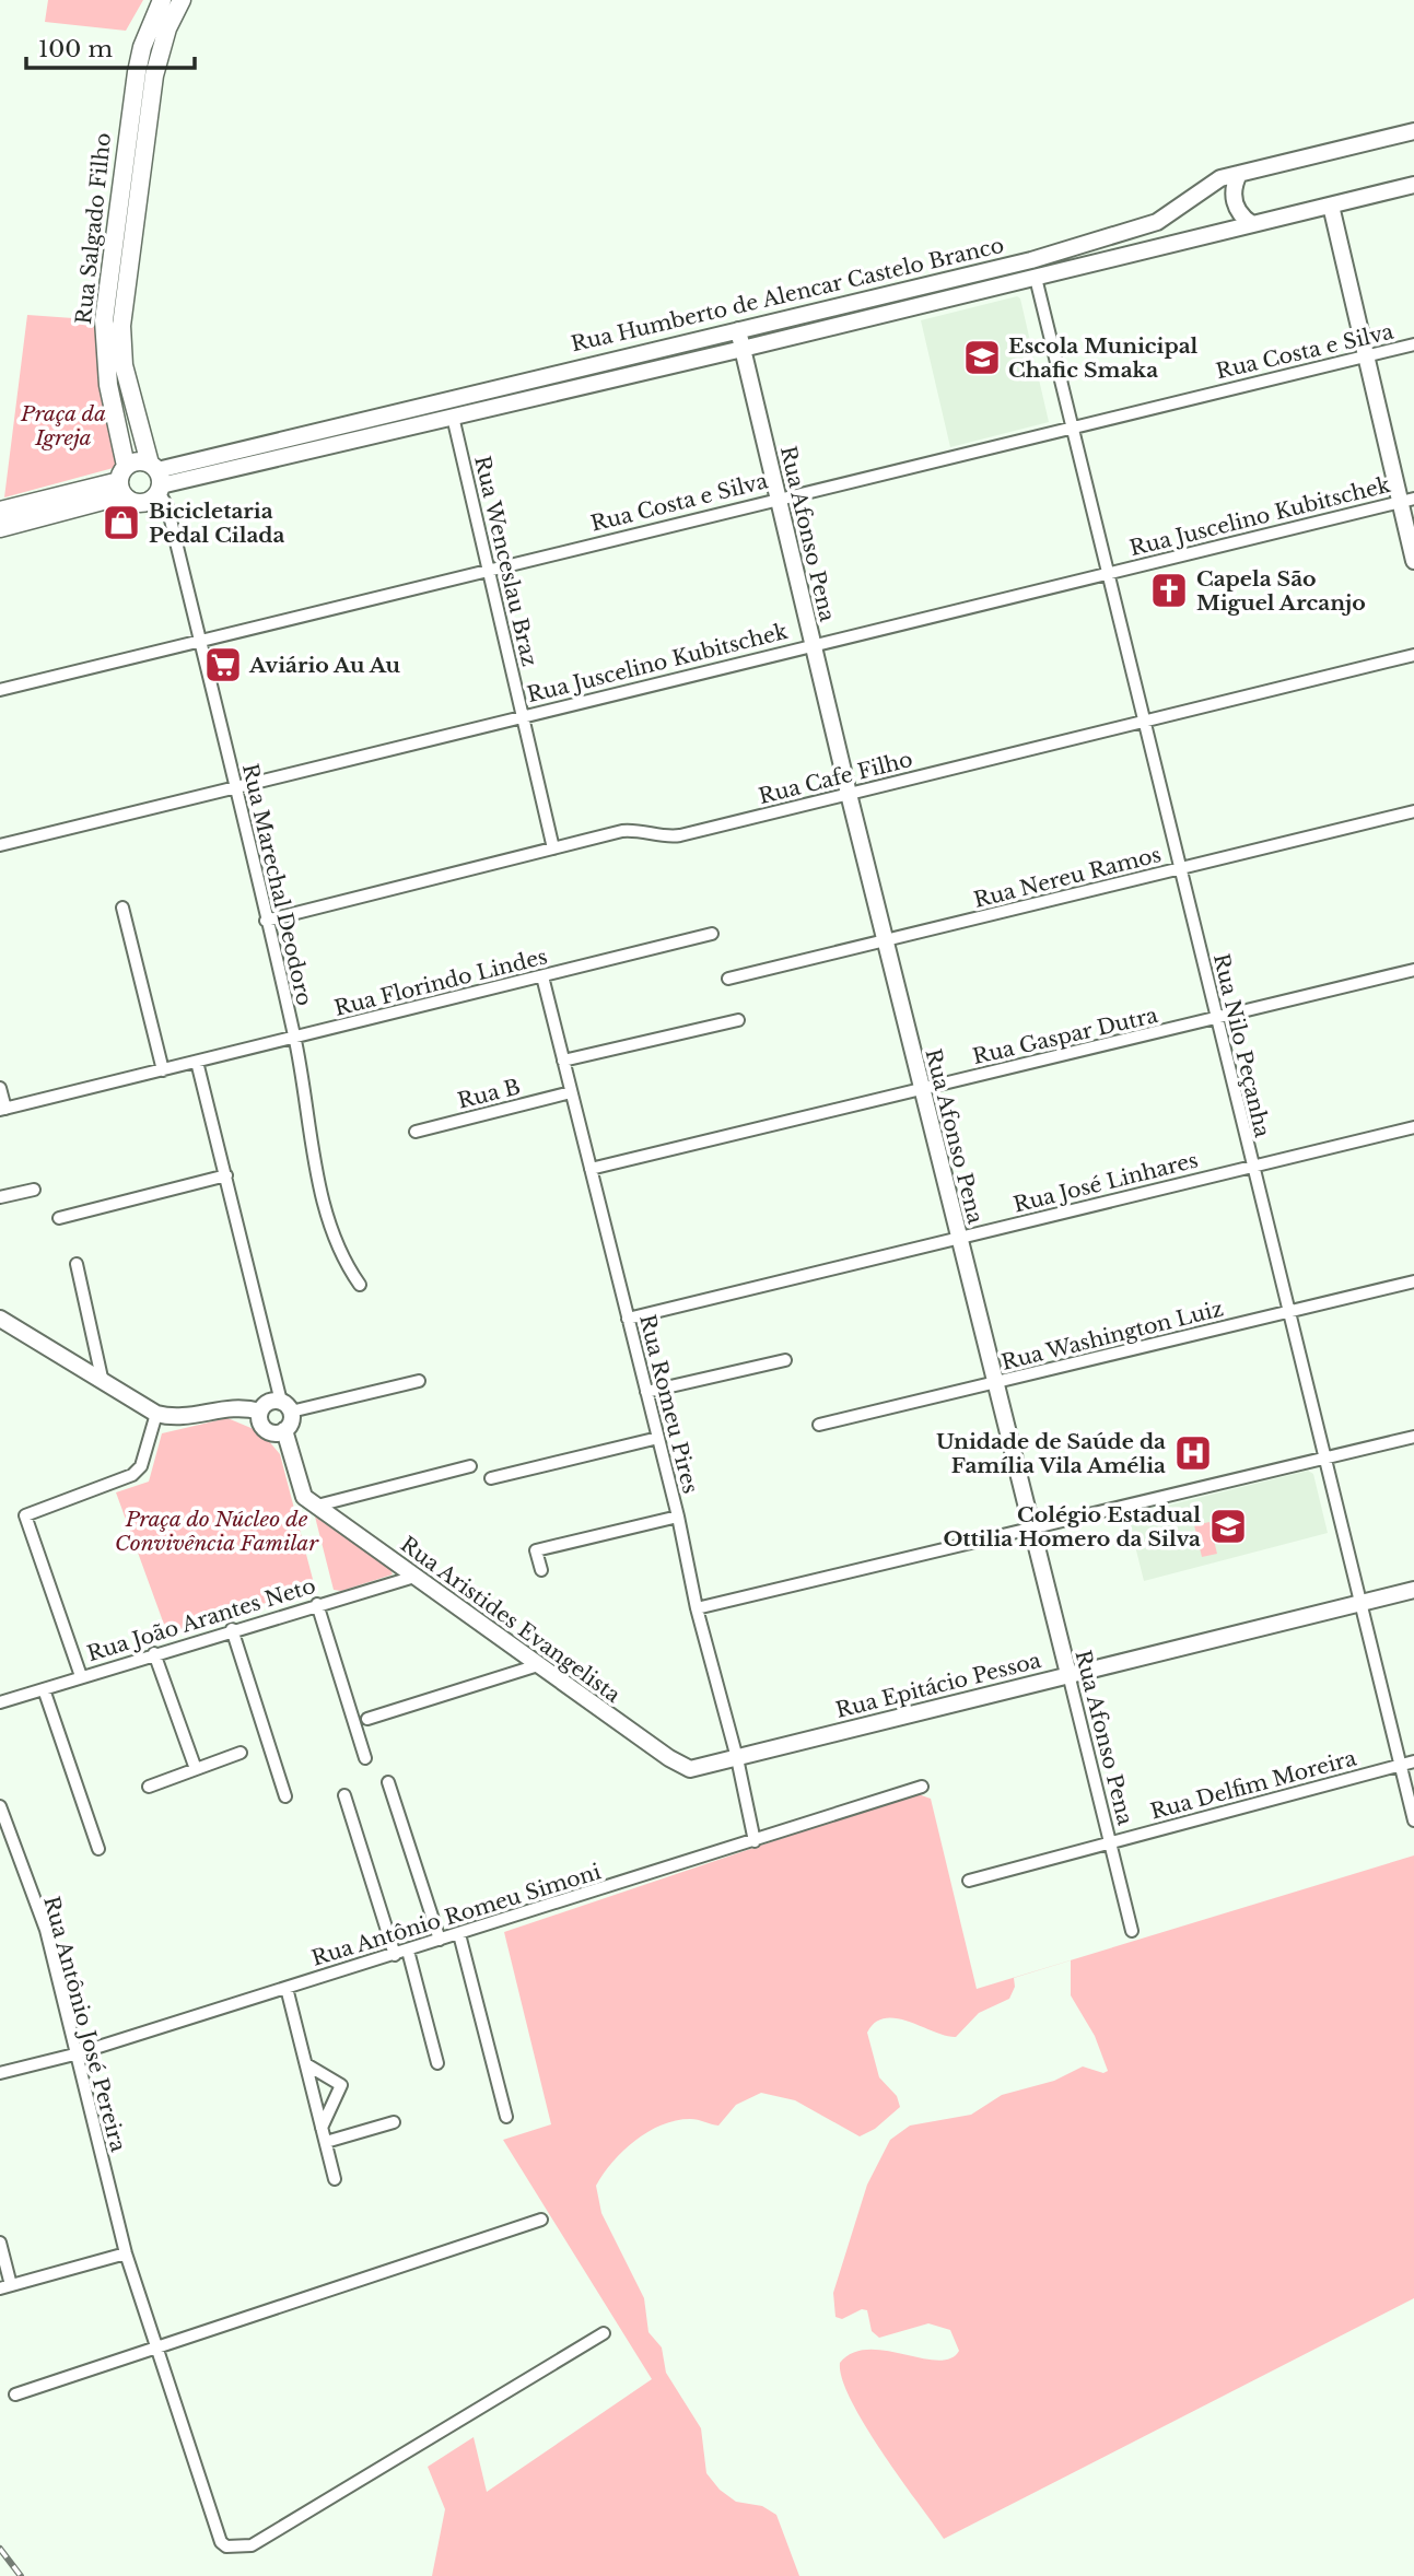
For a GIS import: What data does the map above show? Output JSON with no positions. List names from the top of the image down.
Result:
{
  "streets": {
    "main road": ["Rua Salgado Filho"],
    "street": [
      "Rua Humberto de Alencar Castelo Branco",
      "Rua Costa e Silva",
      "Rua Juscelino Kubitschek",
      "Rua Afonso Pena",
      "Rua Wenceslau Braz",
      "Rua Cafe Filho",
      "Rua Nereu Ramos",
      "Rua Marechal Deodoro",
      "Rua Florindo Lindes",
      "Rua Gaspar Dutra",
      "Rua Nilo Peçanha",
      "Rua B",
      "Rua José Linhares",
      "Rua Washington Luiz",
      "Rua Romeu Pires",
      "Rua João Arantes Neto",
      "Rua Aristides Evangelista",
      "Rua Epitácio Pessoa",
      "Rua Delfim Moreira",
      "Rua Antônio Romeu Simoni",
      "Rua Antônio José Pereira"
    ]
  },
  "crossings": [
    ["Rua Salgado Filho", "Rua Humberto de Alencar Castelo Branco"],
    ["Rua Salgado Filho", "Rua Marechal Deodoro"],
    ["Rua Humberto de Alencar Castelo Branco", "Rua Afonso Pena"],
    ["Rua Humberto de Alencar Castelo Branco", "Rua Wenceslau Braz"],
    ["Rua Humberto de Alencar Castelo Branco", "Rua Marechal Deodoro"],
    ["Rua Humberto de Alencar Castelo Branco", "Rua Nilo Peçanha"],
    ["Rua Costa e Silva", "Rua Afonso Pena"],
    ["Rua Costa e Silva", "Rua Wenceslau Braz"],
    ["Rua Costa e Silva", "Rua Marechal Deodoro"],
    ["Rua Costa e Silva", "Rua Nilo Peçanha"],
    ["Rua Juscelino Kubitschek", "Rua Afonso Pena"],
    ["Rua Juscelino Kubitschek", "Rua Wenceslau Braz"],
    ["Rua Juscelino Kubitschek", "Rua Marechal Deodoro"],
    ["Rua Juscelino Kubitschek", "Rua Nilo Peçanha"],
    ["Rua Afonso Pena", "Rua Cafe Filho"],
    ["Rua Afonso Pena", "Rua Nereu Ramos"],
    ["Rua Afonso Pena", "Rua Gaspar Dutra"],
    ["Rua Afonso Pena", "Rua José Linhares"],
    ["Rua Afonso Pena", "Rua Washington Luiz"],
    ["Rua Afonso Pena", "Rua Epitácio Pessoa"],
    ["Rua Afonso Pena", "Rua Delfim Moreira"],
    ["Rua Wenceslau Braz", "Rua Cafe Filho"],
    ["Rua Cafe Filho", "Rua Marechal Deodoro"],
    ["Rua Cafe Filho", "Rua Nilo Peçanha"],
    ["Rua Nereu Ramos", "Rua Nilo Peçanha"],
    ["Rua Marechal Deodoro", "Rua Florindo Lindes"],
    ["Rua Florindo Lindes", "Rua Romeu Pires"],
    ["Rua Gaspar Dutra", "Rua Nilo Peçanha"],
    ["Rua Gaspar Dutra", "Rua Romeu Pires"],
    ["Rua Nilo Peçanha", "Rua José Linhares"],
    ["Rua Nilo Peçanha", "Rua Washington Luiz"],
    ["Rua Nilo Peçanha", "Rua Epitácio Pessoa"],
    ["Rua Nilo Peçanha", "Rua Delfim Moreira"],
    ["Rua B", "Rua Romeu Pires"],
    ["Rua José Linhares", "Rua Romeu Pires"],
    ["Rua Romeu Pires", "Rua Epitácio Pessoa"],
    ["Rua Romeu Pires", "Rua Antônio Romeu Simoni"],
    ["Rua João Arantes Neto", "Rua Aristides Evangelista"],
    ["Rua Aristides Evangelista", "Rua Epitácio Pessoa"],
    ["Rua Antônio Romeu Simoni", "Rua Antônio José Pereira"]
  ],
  "parks": ["Praça da Igreja", "Praça do Núcleo de Convivência Familar"],
  "places": {
    "school or university": ["Escola Municipal Chafic Smaka", "Colégio Estadual Ottilia Homero da Silva"],
    "shop": ["Bicicletaria Pedal Cilada"],
    "church": ["Capela São Miguel Arcanjo"],
    "supermarket": ["Aviário Au Au"],
    "hospital": ["Unidade de Saúde da Família Vila Amélia"]
  },
  "scale_bar": "100 m"
}
